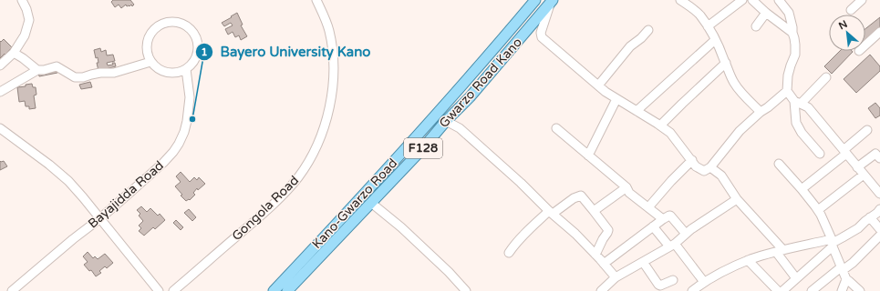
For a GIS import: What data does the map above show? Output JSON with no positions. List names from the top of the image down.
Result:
{
  "streets": {
    "main road": ["Gwarzo Road Kano", "F128", "Kano-Gwarzo Road"],
    "street": ["Bayajidda Road", "Gongola Road"]
  },
  "places": ["Bayero University Kano"],
  "north": "top left"
}
